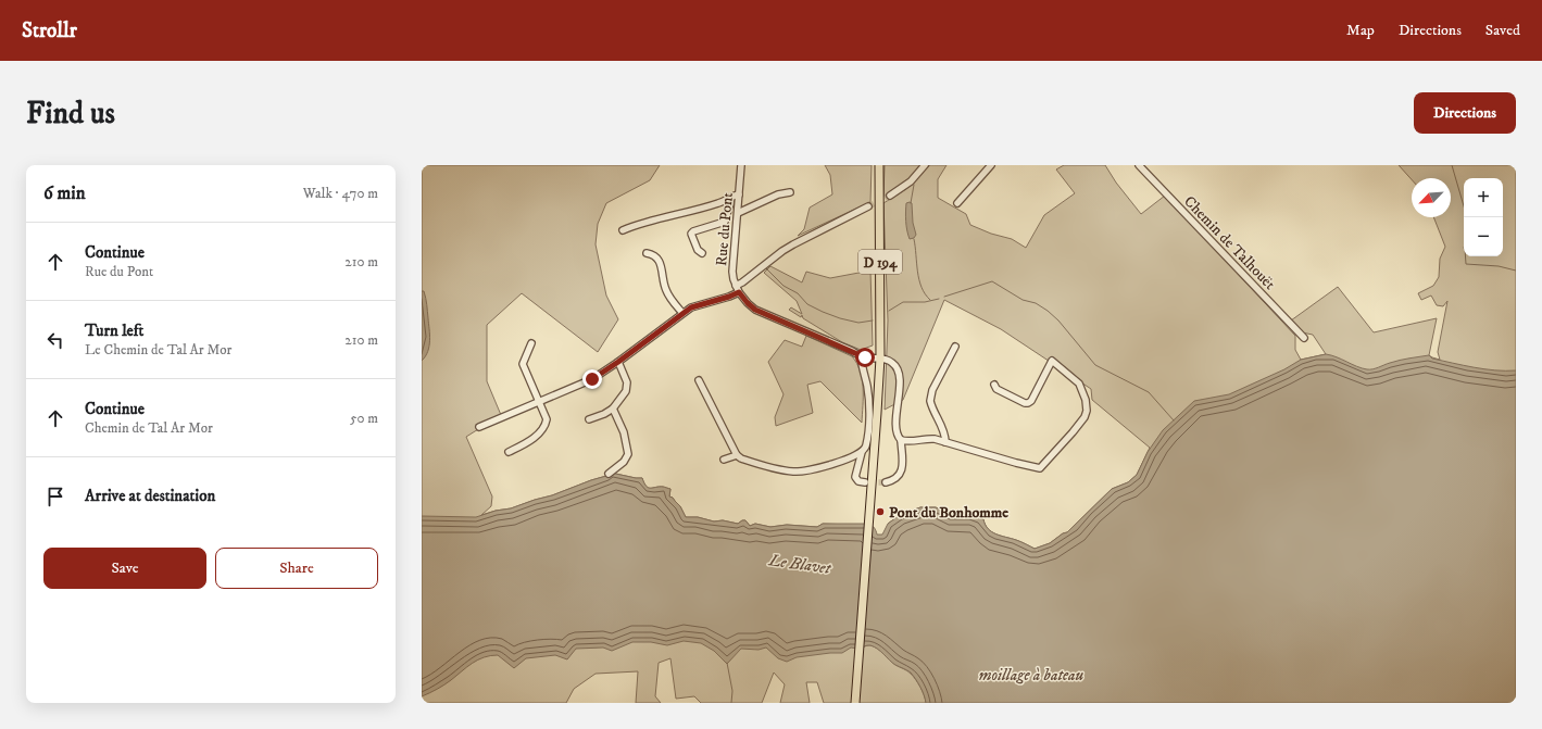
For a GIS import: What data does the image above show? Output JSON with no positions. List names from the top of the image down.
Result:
{
  "streets": {
    "main road": ["D 194"],
    "street": ["Rue du Pont", "Chemin de Talhouët"]
  },
  "water": ["Le Blavet", "moillage à bateau"],
  "places": ["Pont du Bonhomme"],
  "north": "bottom left",
  "page": {
    "header": "Strollr",
    "nav": ["Map", "Directions", "Saved"],
    "buttons": [
      "Directions",
      ["Save", "Share"]
    ],
    "title": "Find us",
    "heading": ["6 min", "Walk · 470 m"],
    "map_buttons": ["+", "−"],
    "list": [
      ["Continue", "Rue du Pont", "210 m"],
      ["Turn left", "Le Chemin de Tal Ar Mor", "210 m"],
      ["Continue", "Chemin de Tal Ar Mor", "50 m"],
      "Arrive at destination"
    ]
  }
}
